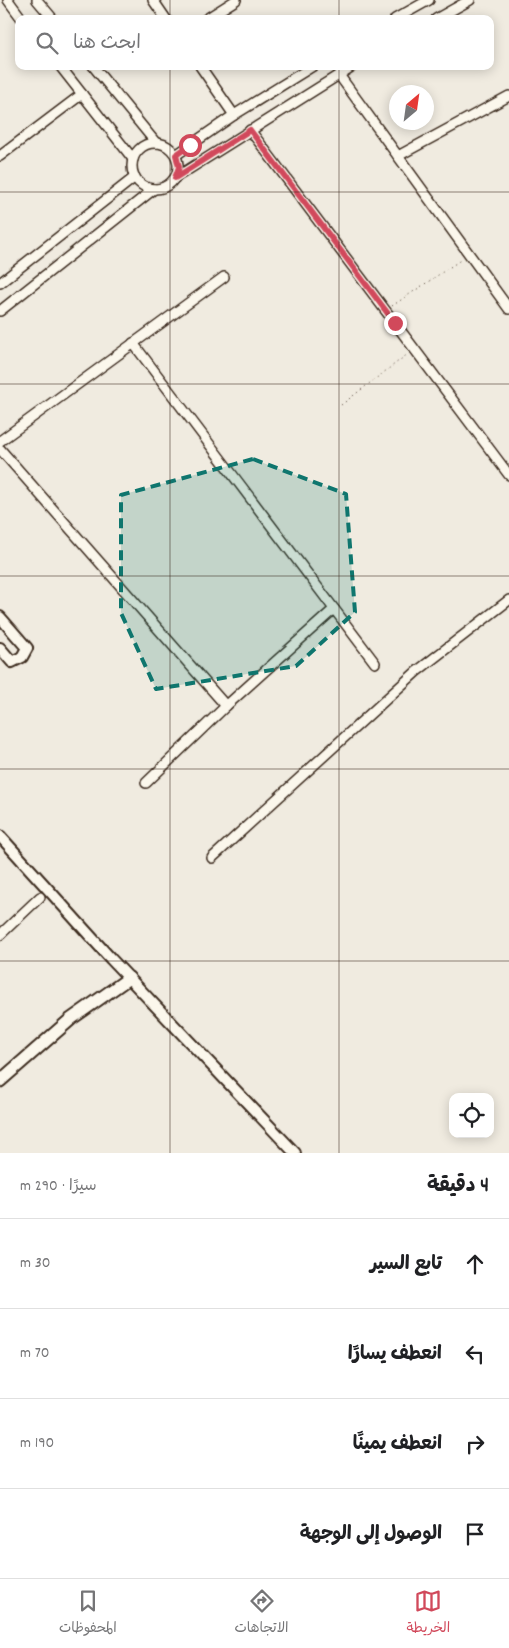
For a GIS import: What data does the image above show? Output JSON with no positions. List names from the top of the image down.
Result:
{
  "north": "top right",
  "page": {
    "search": "ابحث هنا",
    "heading": ["4 دقيقة", "سيرًا · 290 m"],
    "list": [
      ["تابع السير", "30 m"],
      ["انعطف يسارًا", "70 m"],
      ["انعطف يمينًا", "190 m"],
      "الوصول إلى الوجهة"
    ],
    "nav": ["الخريطة", "الاتجاهات", "المحفوظات"]
  }
}
